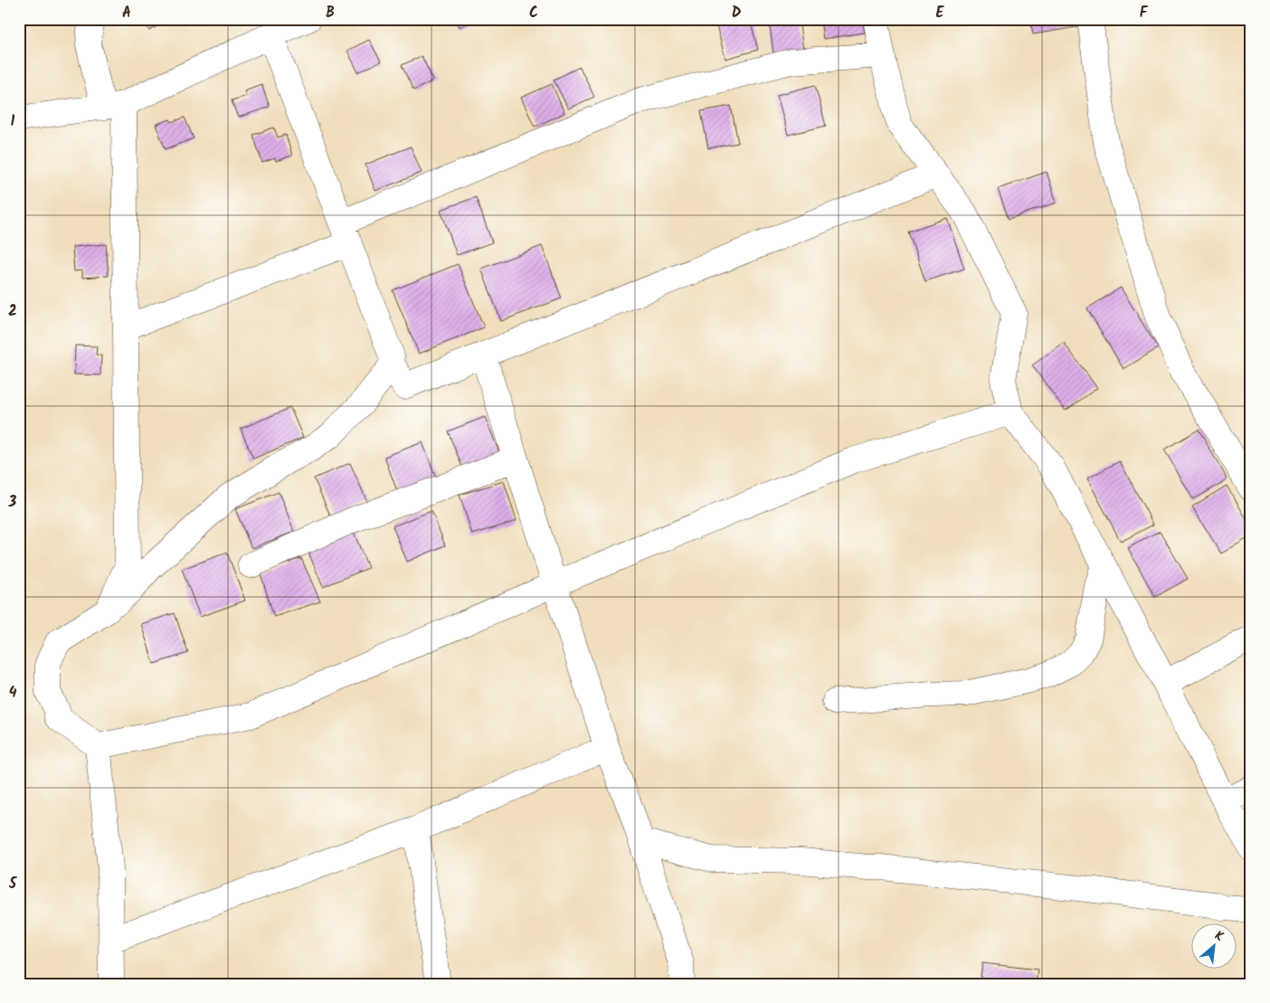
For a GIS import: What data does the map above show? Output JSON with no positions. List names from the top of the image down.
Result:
{
  "north": "top right",
  "grid": {
    "columns": [
      "A",
      "B",
      "C",
      "D",
      "E",
      "F"
    ],
    "rows": [
      "1",
      "2",
      "3",
      "4",
      "5"
    ]
  }
}
